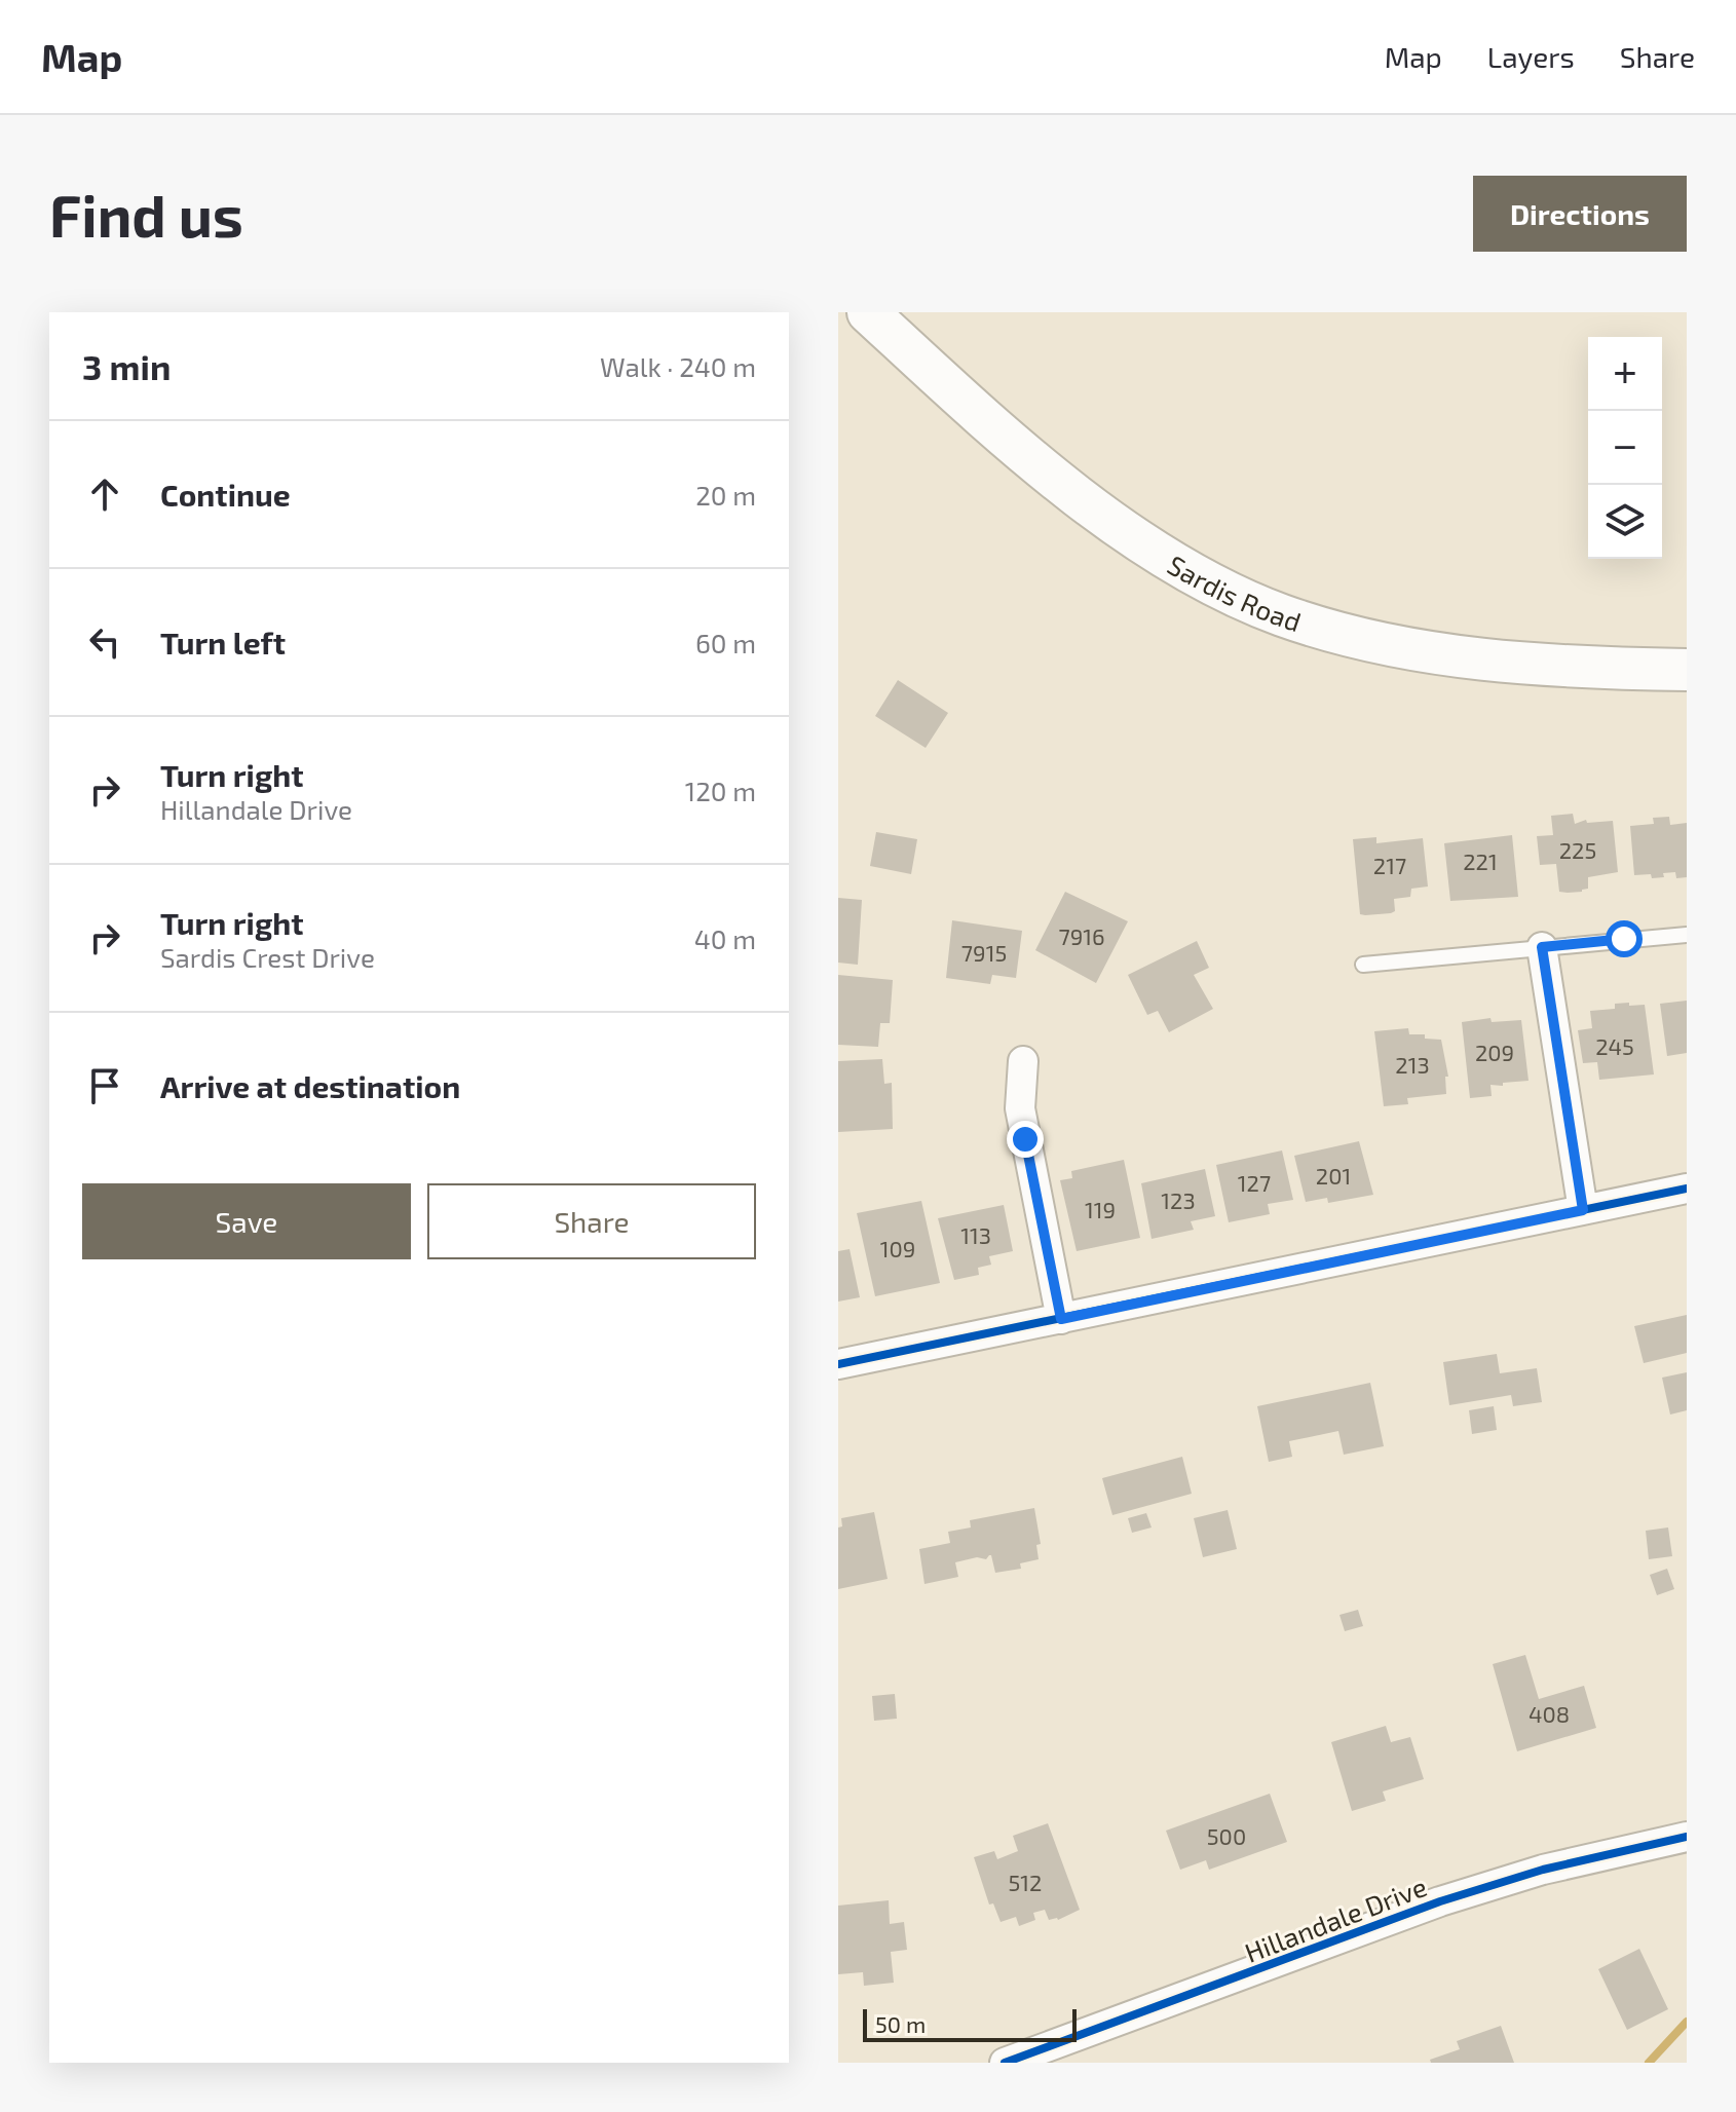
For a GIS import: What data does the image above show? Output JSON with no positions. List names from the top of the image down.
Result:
{
  "streets": {
    "main road": ["Sardis Road"],
    "street": ["Hillandale Drive"]
  },
  "house_numbers": [
    "225",
    "221",
    "217",
    "7916",
    "7915",
    "245",
    "209",
    "213",
    "201",
    "127",
    "123",
    "119",
    "113",
    "109",
    "408",
    "500",
    "512"
  ],
  "scale_bar": "50 m",
  "page": {
    "header": "Map",
    "nav": ["Map", "Layers", "Share"],
    "buttons": [
      "Directions",
      ["Save", "Share"]
    ],
    "title": "Find us",
    "heading": ["3 min", "Walk · 240 m"],
    "map_buttons": ["+", "−"],
    "list": [
      ["Continue", "20 m"],
      ["Turn left", "60 m"],
      ["Turn right", "Hillandale Drive", "120 m"],
      ["Turn right", "Sardis Crest Drive", "40 m"],
      "Arrive at destination"
    ],
    "scale": "50 m"
  }
}
